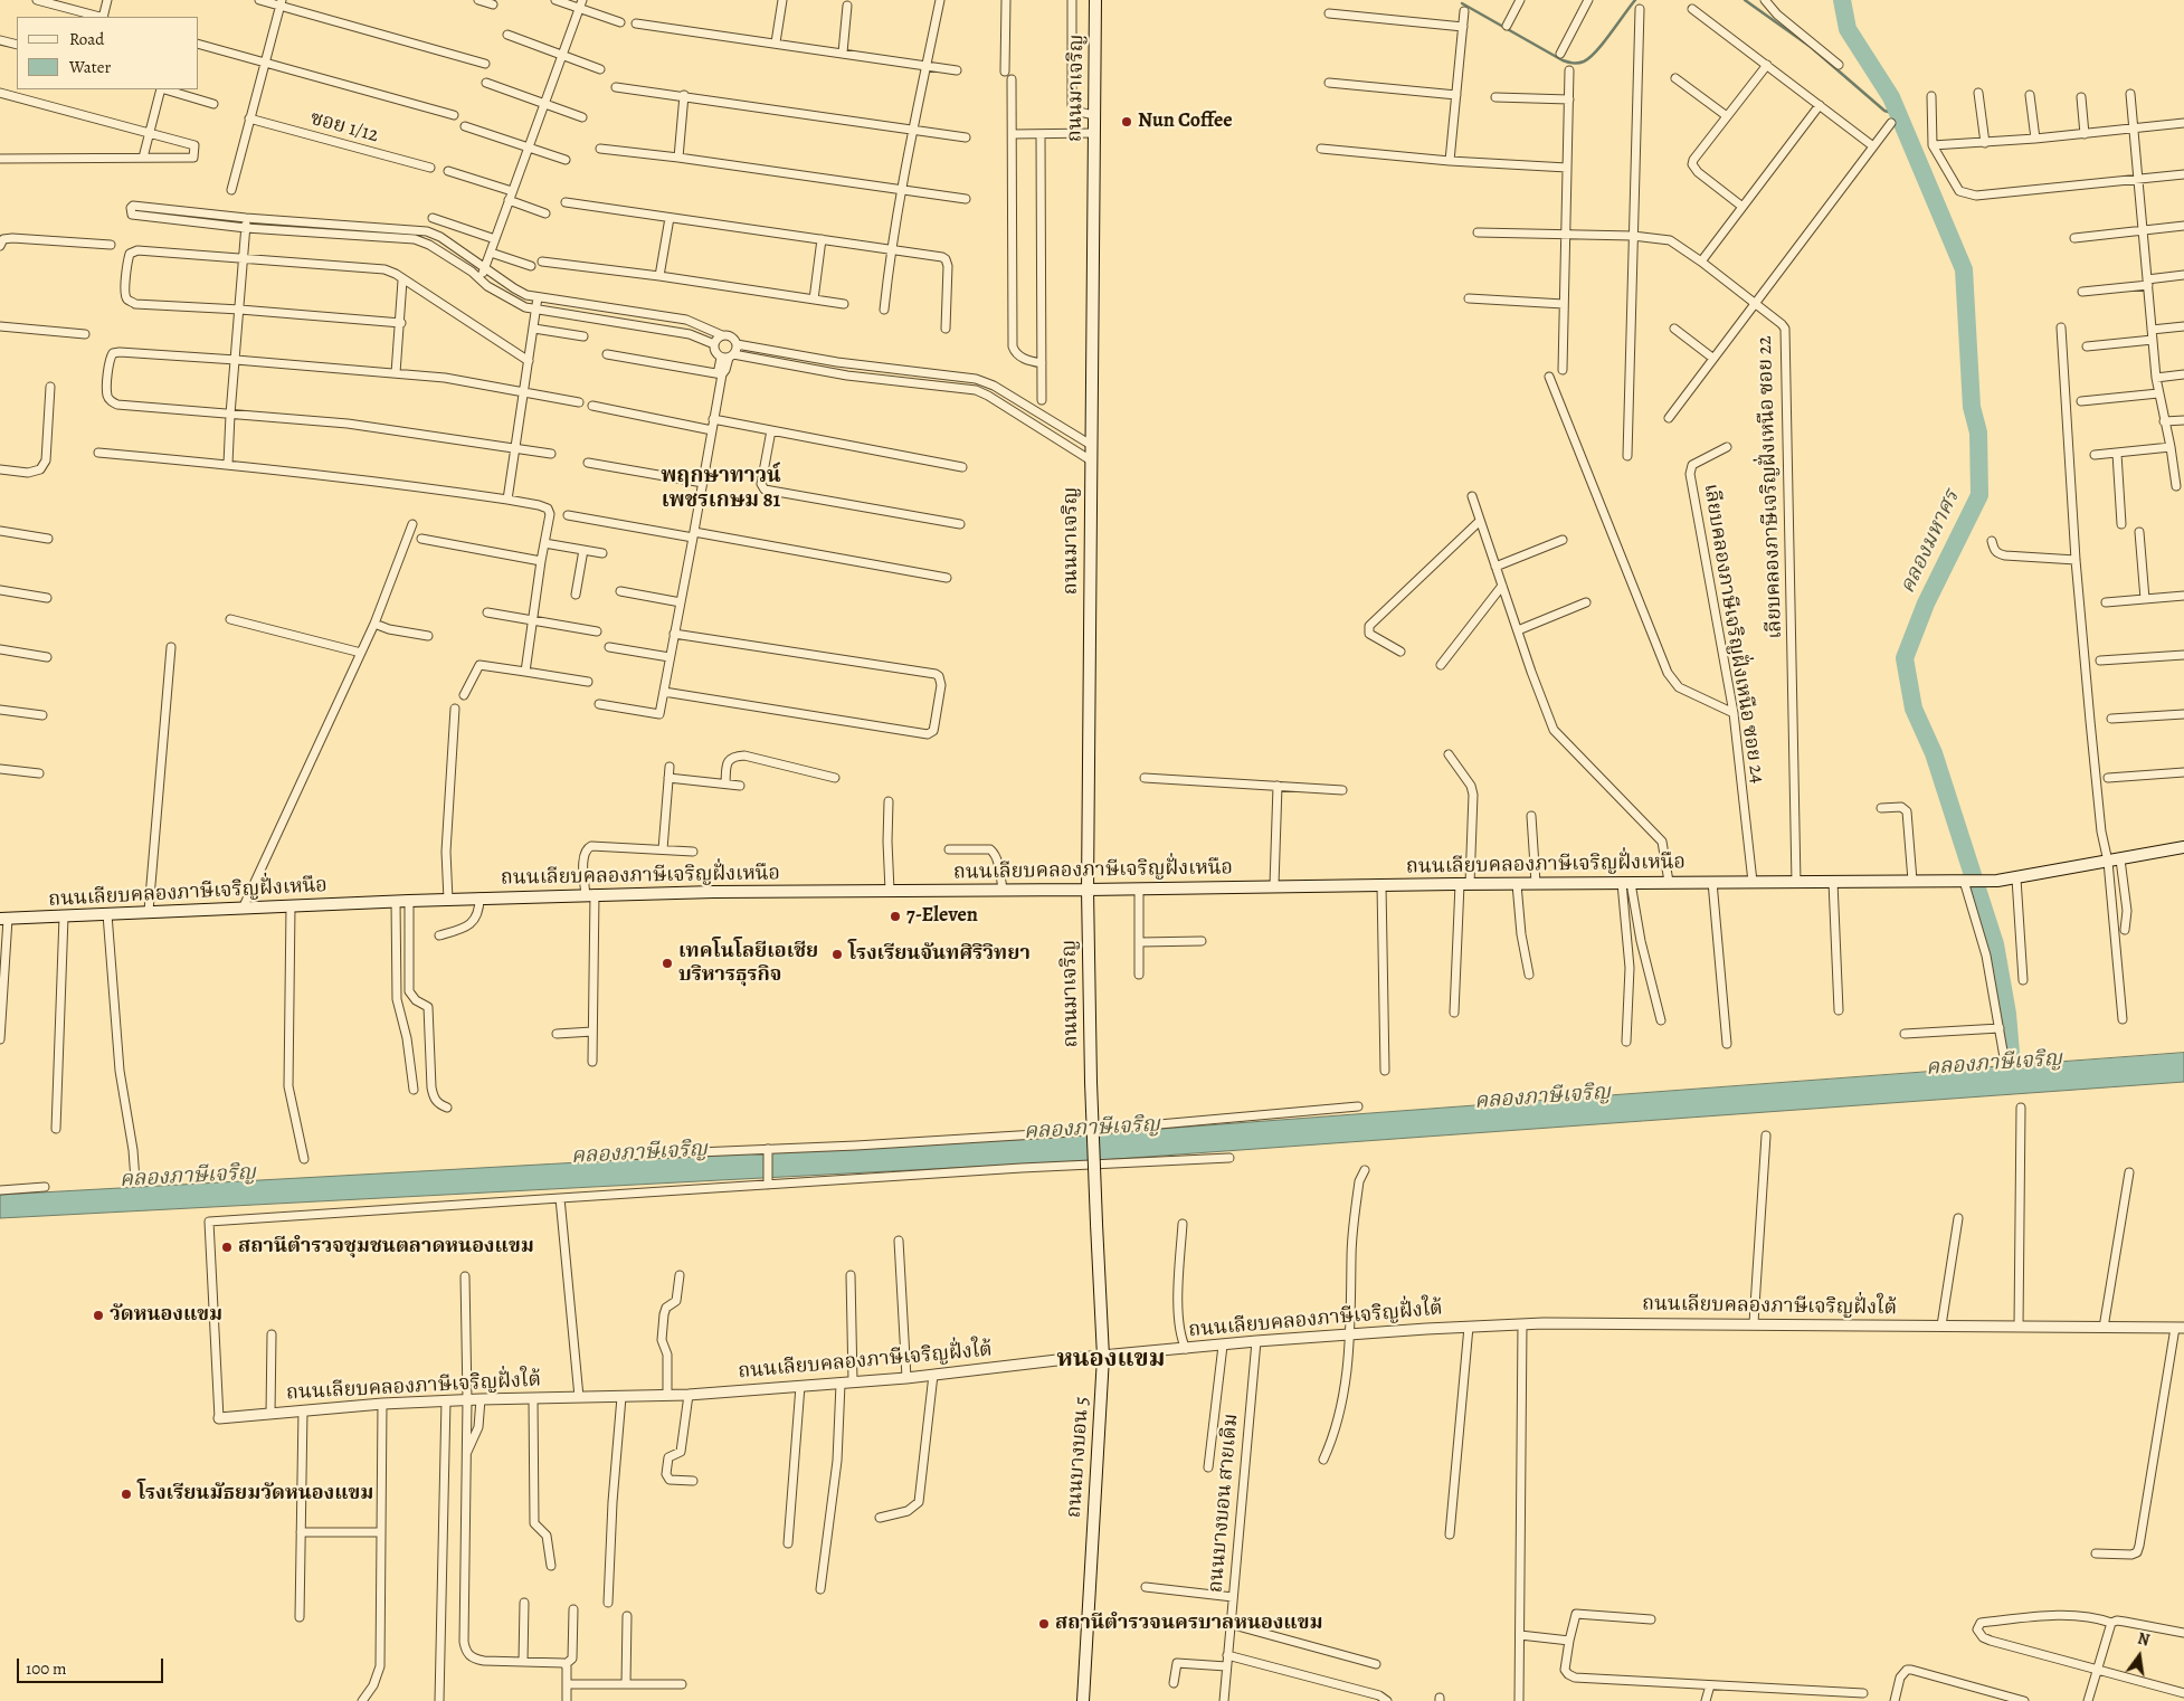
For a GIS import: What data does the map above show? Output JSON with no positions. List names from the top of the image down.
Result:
{
  "streets": {
    "main road": ["ถนนมาเจริญ", "ถนนเลียบคลองภาษีเจริญฝั่งเหนือ", "ถนนบางบอน 5"],
    "street": [
      "ซอย 1/12",
      "เลียบคลองภาษีเจริญฝั่งเหนือ ซอย 22",
      "เลียบคลองภาษีเจริญฝั่งเหนือ ซอย 24",
      "ถนนเลียบคลองภาษีเจริญฝั่งใต้",
      "ถนนบางบอน สายเดิม"
    ]
  },
  "crossings": [
    ["ถนนมาเจริญ", "ถนนเลียบคลองภาษีเจริญฝั่งเหนือ"],
    ["ถนนมาเจริญ", "ถนนบางบอน 5"],
    ["เลียบคลองภาษีเจริญฝั่งเหนือ ซอย 22", "ถนนเลียบคลองภาษีเจริญฝั่งเหนือ"],
    ["เลียบคลองภาษีเจริญฝั่งเหนือ ซอย 24", "ถนนเลียบคลองภาษีเจริญฝั่งเหนือ"],
    ["ถนนเลียบคลองภาษีเจริญฝั่งใต้", "ถนนบางบอน 5"],
    ["ถนนเลียบคลองภาษีเจริญฝั่งใต้", "ถนนบางบอน สายเดิม"]
  ],
  "districts": ["พฤกษาทาวน์ เพชรเกษม 81", "หนองแขม"],
  "water": ["คลองมหาศร", "คลองภาษีเจริญ"],
  "places": [
    "Nun Coffee",
    "7-Eleven",
    "โรงเรียนจันทศิริวิทยา",
    "เทคโนโลยีเอเชีย บริหารธุรกิจ",
    "สถานีตำรวจชุมชนตลาดหนองแขม",
    "วัดหนองแขม",
    "โรงเรียนมัธยมวัดหนองแขม",
    "สถานีตำรวจนครบาลหนองแขม"
  ],
  "legend": ["Road", "Water"],
  "scale_bar": "100 m",
  "north": "top"
}
